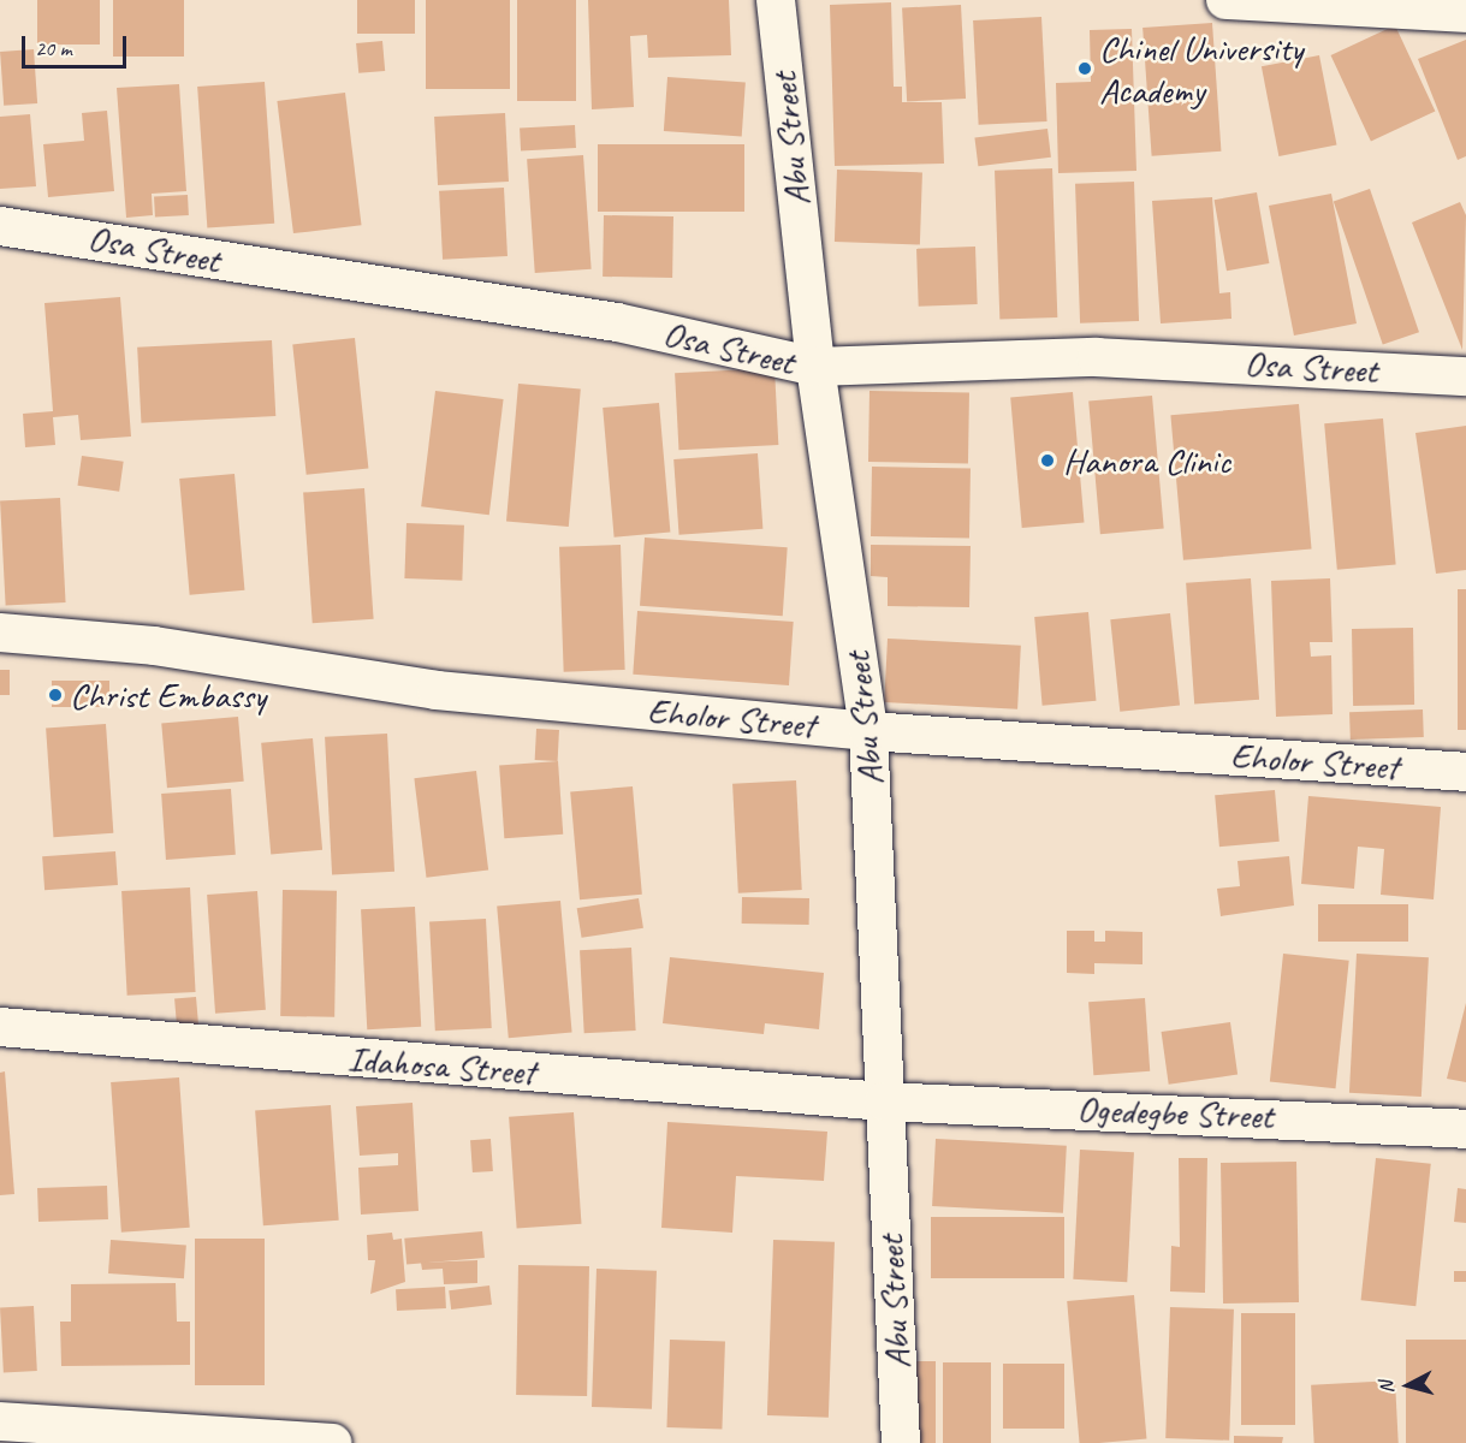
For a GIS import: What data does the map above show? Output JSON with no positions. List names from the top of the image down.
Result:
{
  "streets": {
    "street": [
      "Abu Street",
      "Osa Street",
      "Eholor Street",
      "Idahosa Street",
      "Ogedegbe Street"
    ]
  },
  "crossings": [
    ["Abu Street", "Osa Street"],
    ["Abu Street", "Eholor Street"],
    ["Abu Street", "Idahosa Street"],
    ["Abu Street", "Ogedegbe Street"],
    ["Idahosa Street", "Ogedegbe Street"]
  ],
  "places": ["Chinel University Academy", "Hanora Clinic", "Christ Embassy"],
  "scale_bar": "20 m",
  "north": "left"
}
